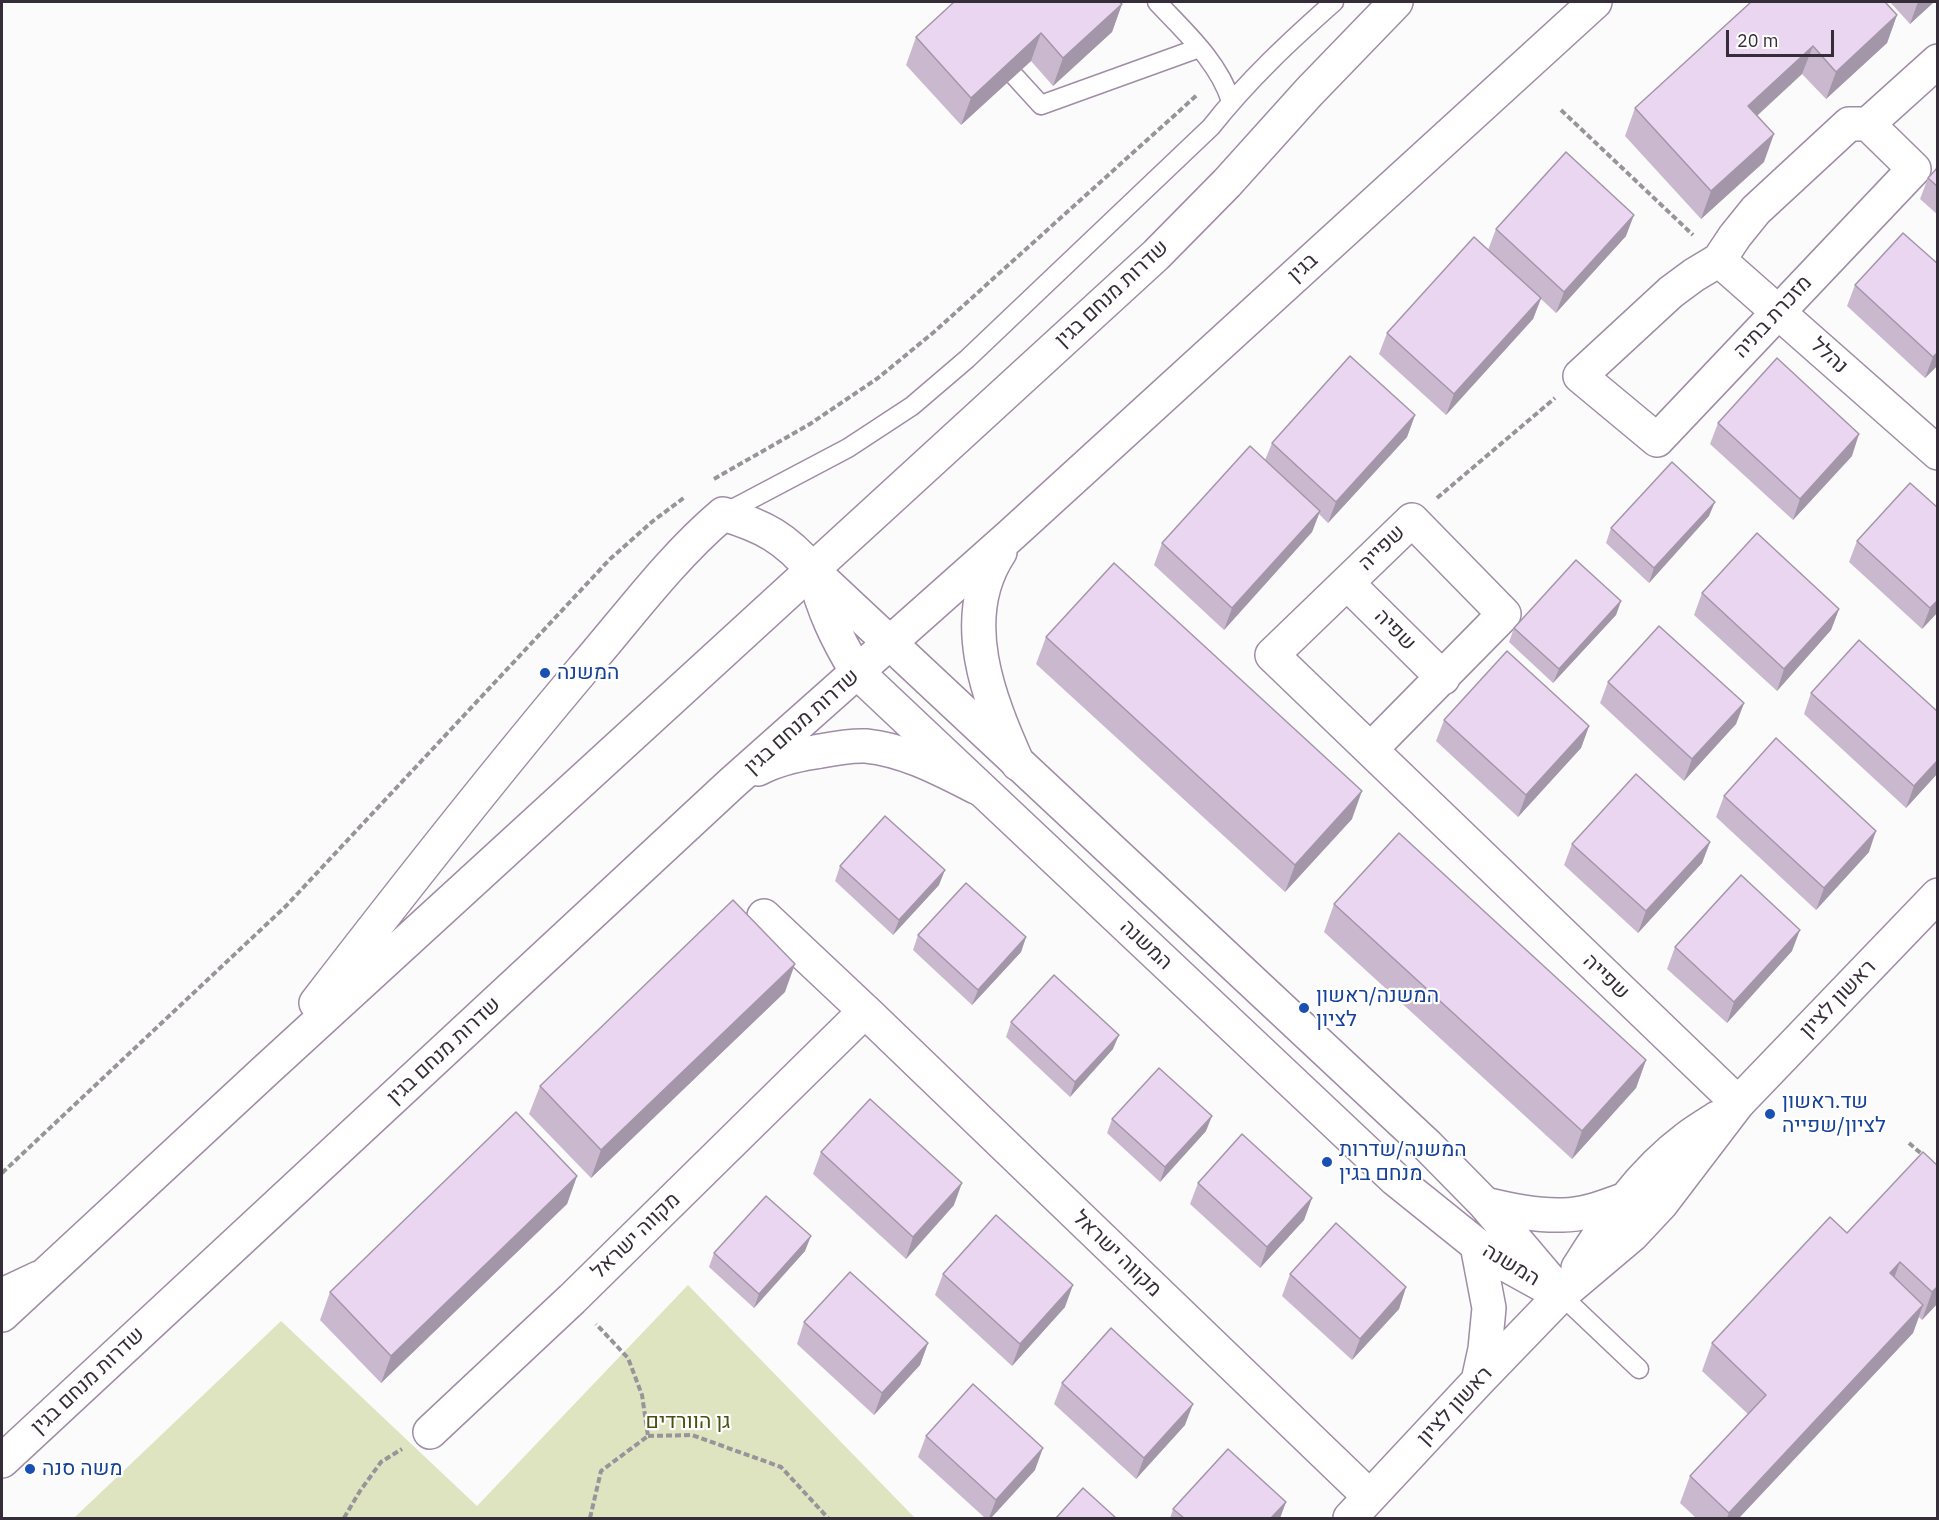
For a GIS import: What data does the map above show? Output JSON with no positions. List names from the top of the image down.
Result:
{
  "streets": {
    "street": [
      "בגין",
      "שדרות מנחם בגין",
      "מזכרת בתיה",
      "נהלל",
      "שפייה",
      "שפיה",
      "המשנה",
      "ראשון לציון",
      "מקווה ישראל"
    ]
  },
  "crossings": [
    ["בגין", "שדרות מנחם בגין"],
    ["שדרות מנחם בגין", "המשנה"],
    ["מזכרת בתיה", "נהלל"],
    ["שפייה", "שפיה"],
    ["שפייה", "ראשון לציון"],
    ["המשנה", "ראשון לציון"],
    ["ראשון לציון", "מקווה ישראל"]
  ],
  "parks": ["גן הוורדים"],
  "places": [
    "המשנה",
    "המשנה/ראשון לציון",
    "שד.ראשון לציון/שפייה",
    "המשנה/שדרות מנחם בגין",
    "משה סנה"
  ],
  "scale_bar": "20 m"
}
